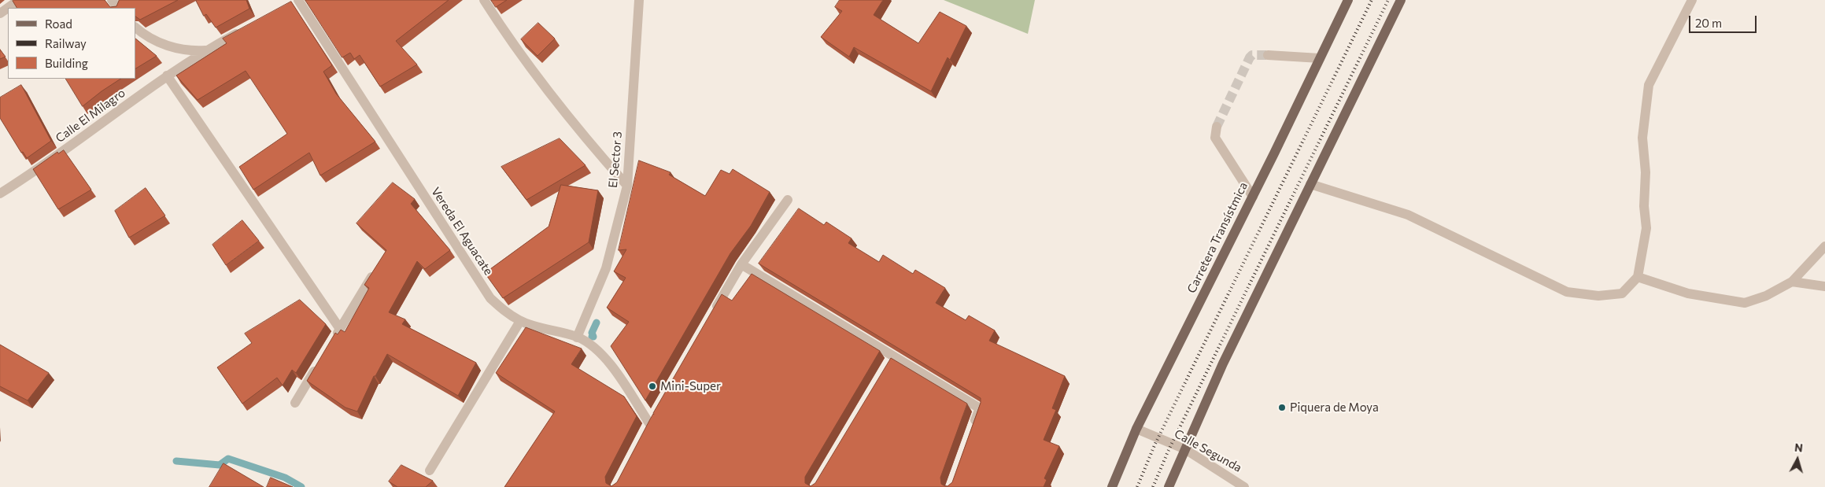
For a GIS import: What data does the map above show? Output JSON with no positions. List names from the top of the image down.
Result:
{
  "streets": {
    "main road": ["Carretera Transístmica"],
    "street": [
      "Calle El Milagro",
      "El Sector 3",
      "Vereda El Aguacate",
      "Calle Segunda"
    ]
  },
  "crossings": [
    ["El Sector 3", "Vereda El Aguacate"],
    ["Carretera Transístmica", "Calle Segunda"]
  ],
  "places": ["Mini-Super", "Piquera de Moya"],
  "legend": ["Road", "Railway", "Building"],
  "scale_bar": "20 m",
  "north": "top"
}
